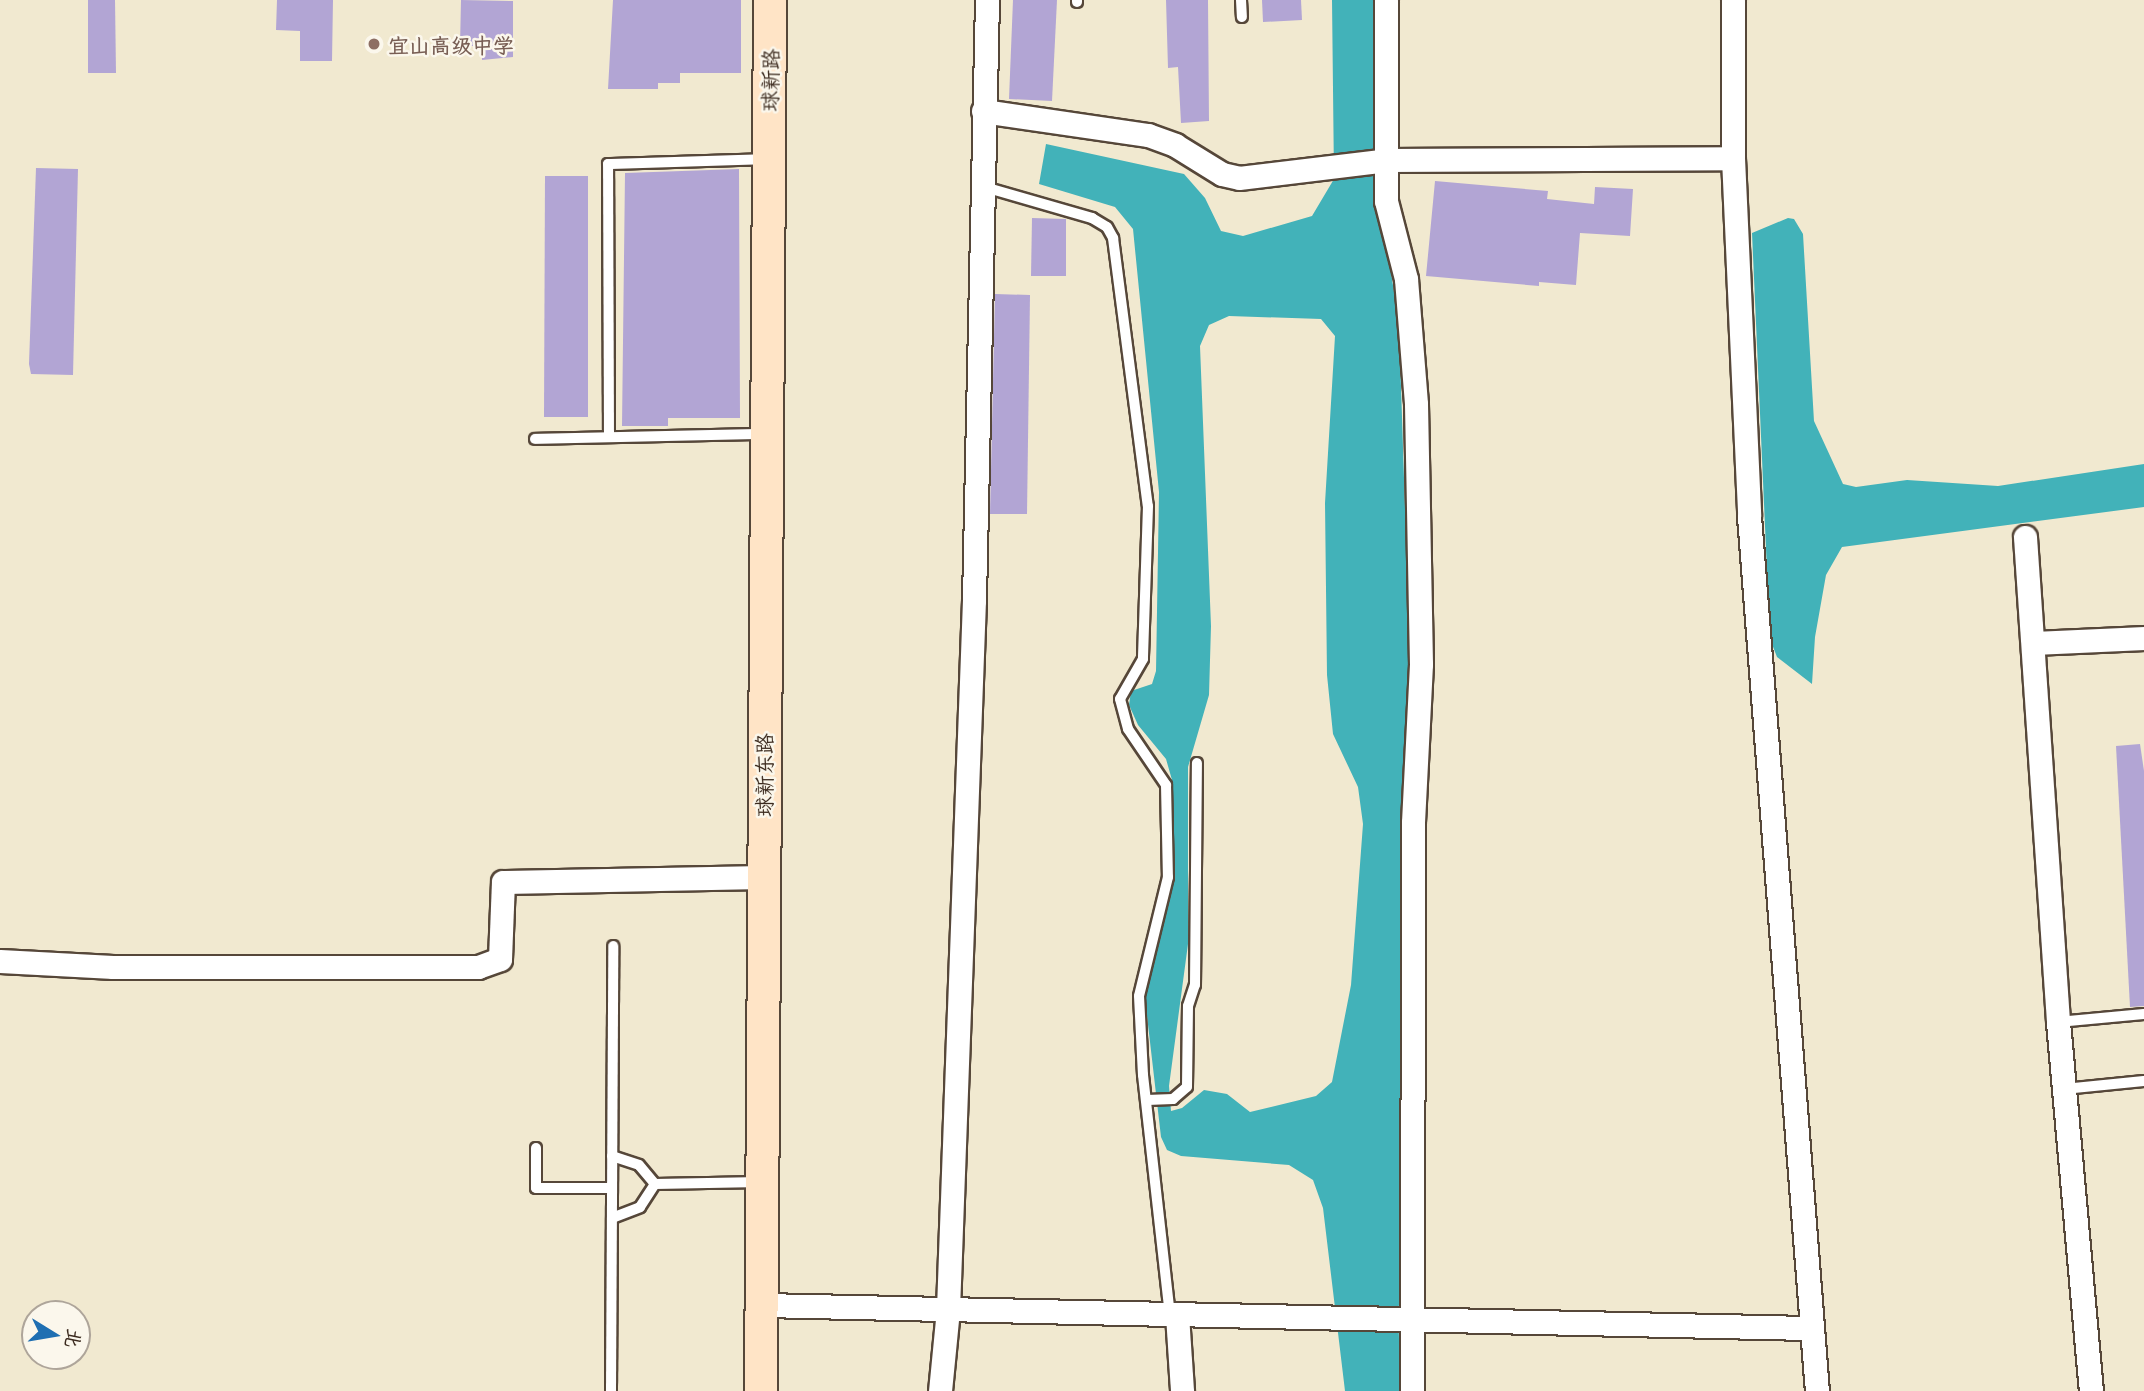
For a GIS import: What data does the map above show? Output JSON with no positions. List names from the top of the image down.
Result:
{
  "streets": {
    "street": ["球新路", "球新东路"]
  },
  "crossings": [
    ["球新路", "球新东路"]
  ],
  "places": ["宜山高级中学"],
  "north": "right"
}
